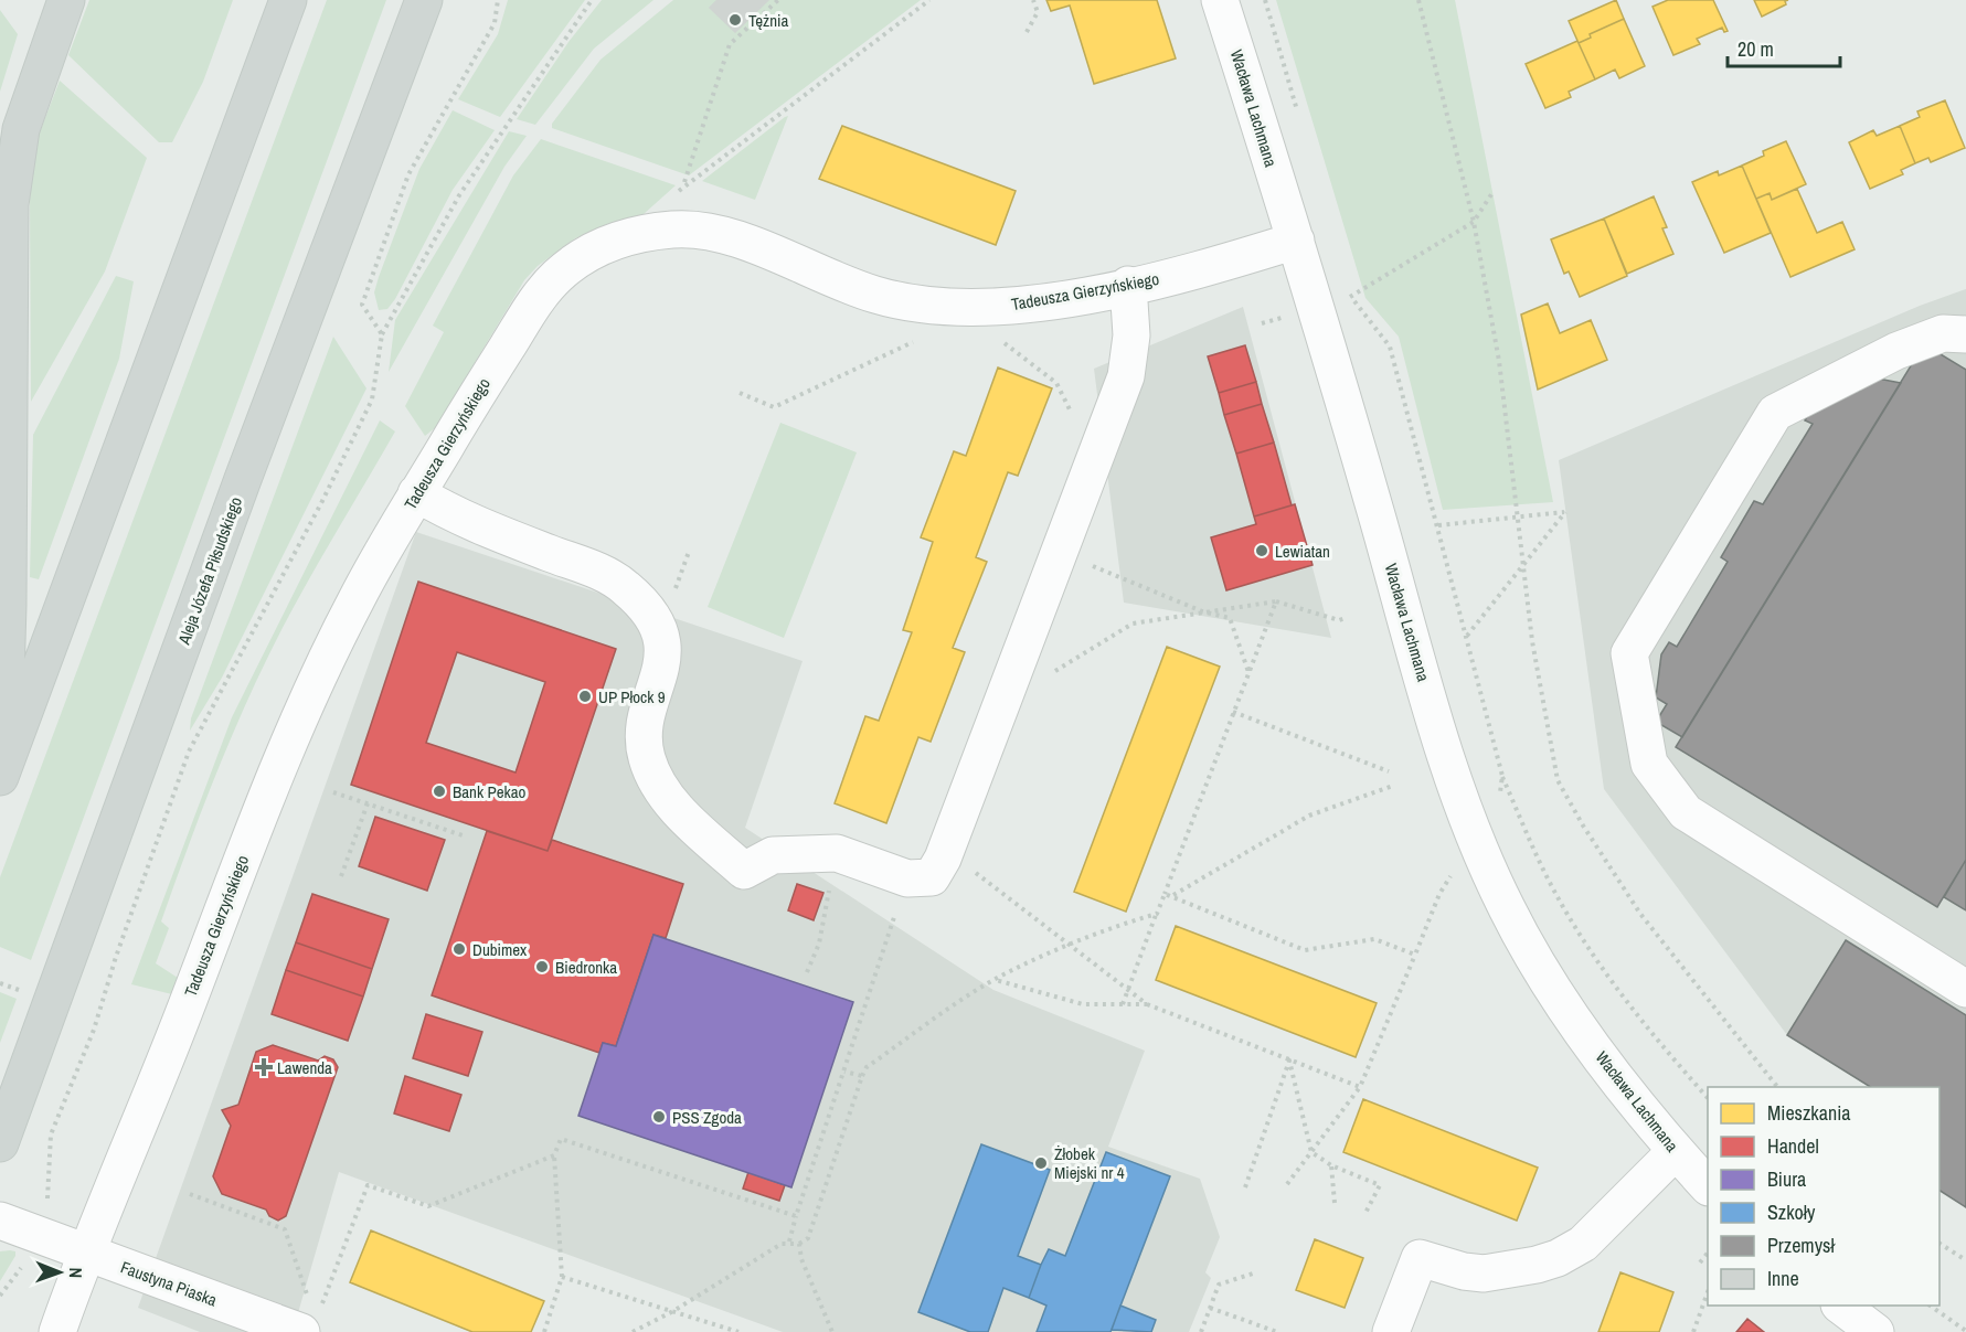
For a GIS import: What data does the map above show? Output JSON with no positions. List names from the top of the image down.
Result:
{
  "streets": {
    "main road": ["Aleja Józefa Piłsudskiego"],
    "street": ["Wacława Lachmana", "Tadeusza Gierzyńskiego", "Faustyna Piaska"]
  },
  "crossings": [
    ["Wacława Lachmana", "Tadeusza Gierzyńskiego"],
    ["Tadeusza Gierzyńskiego", "Faustyna Piaska"]
  ],
  "places": {
    "other": [
      "Tężnia",
      "Lewiatan",
      "UP Płock 9",
      "Bank Pekao",
      "Dubimex",
      "Biedronka",
      "PSS Zgoda",
      "Żłobek Miejski nr 4"
    ],
    "health": ["Lawenda"]
  },
  "legend": [
    "Mieszkania",
    "Handel",
    "Biura",
    "Szkoły",
    "Przemysł",
    "Inne"
  ],
  "scale_bar": "20 m",
  "north": "right"
}
